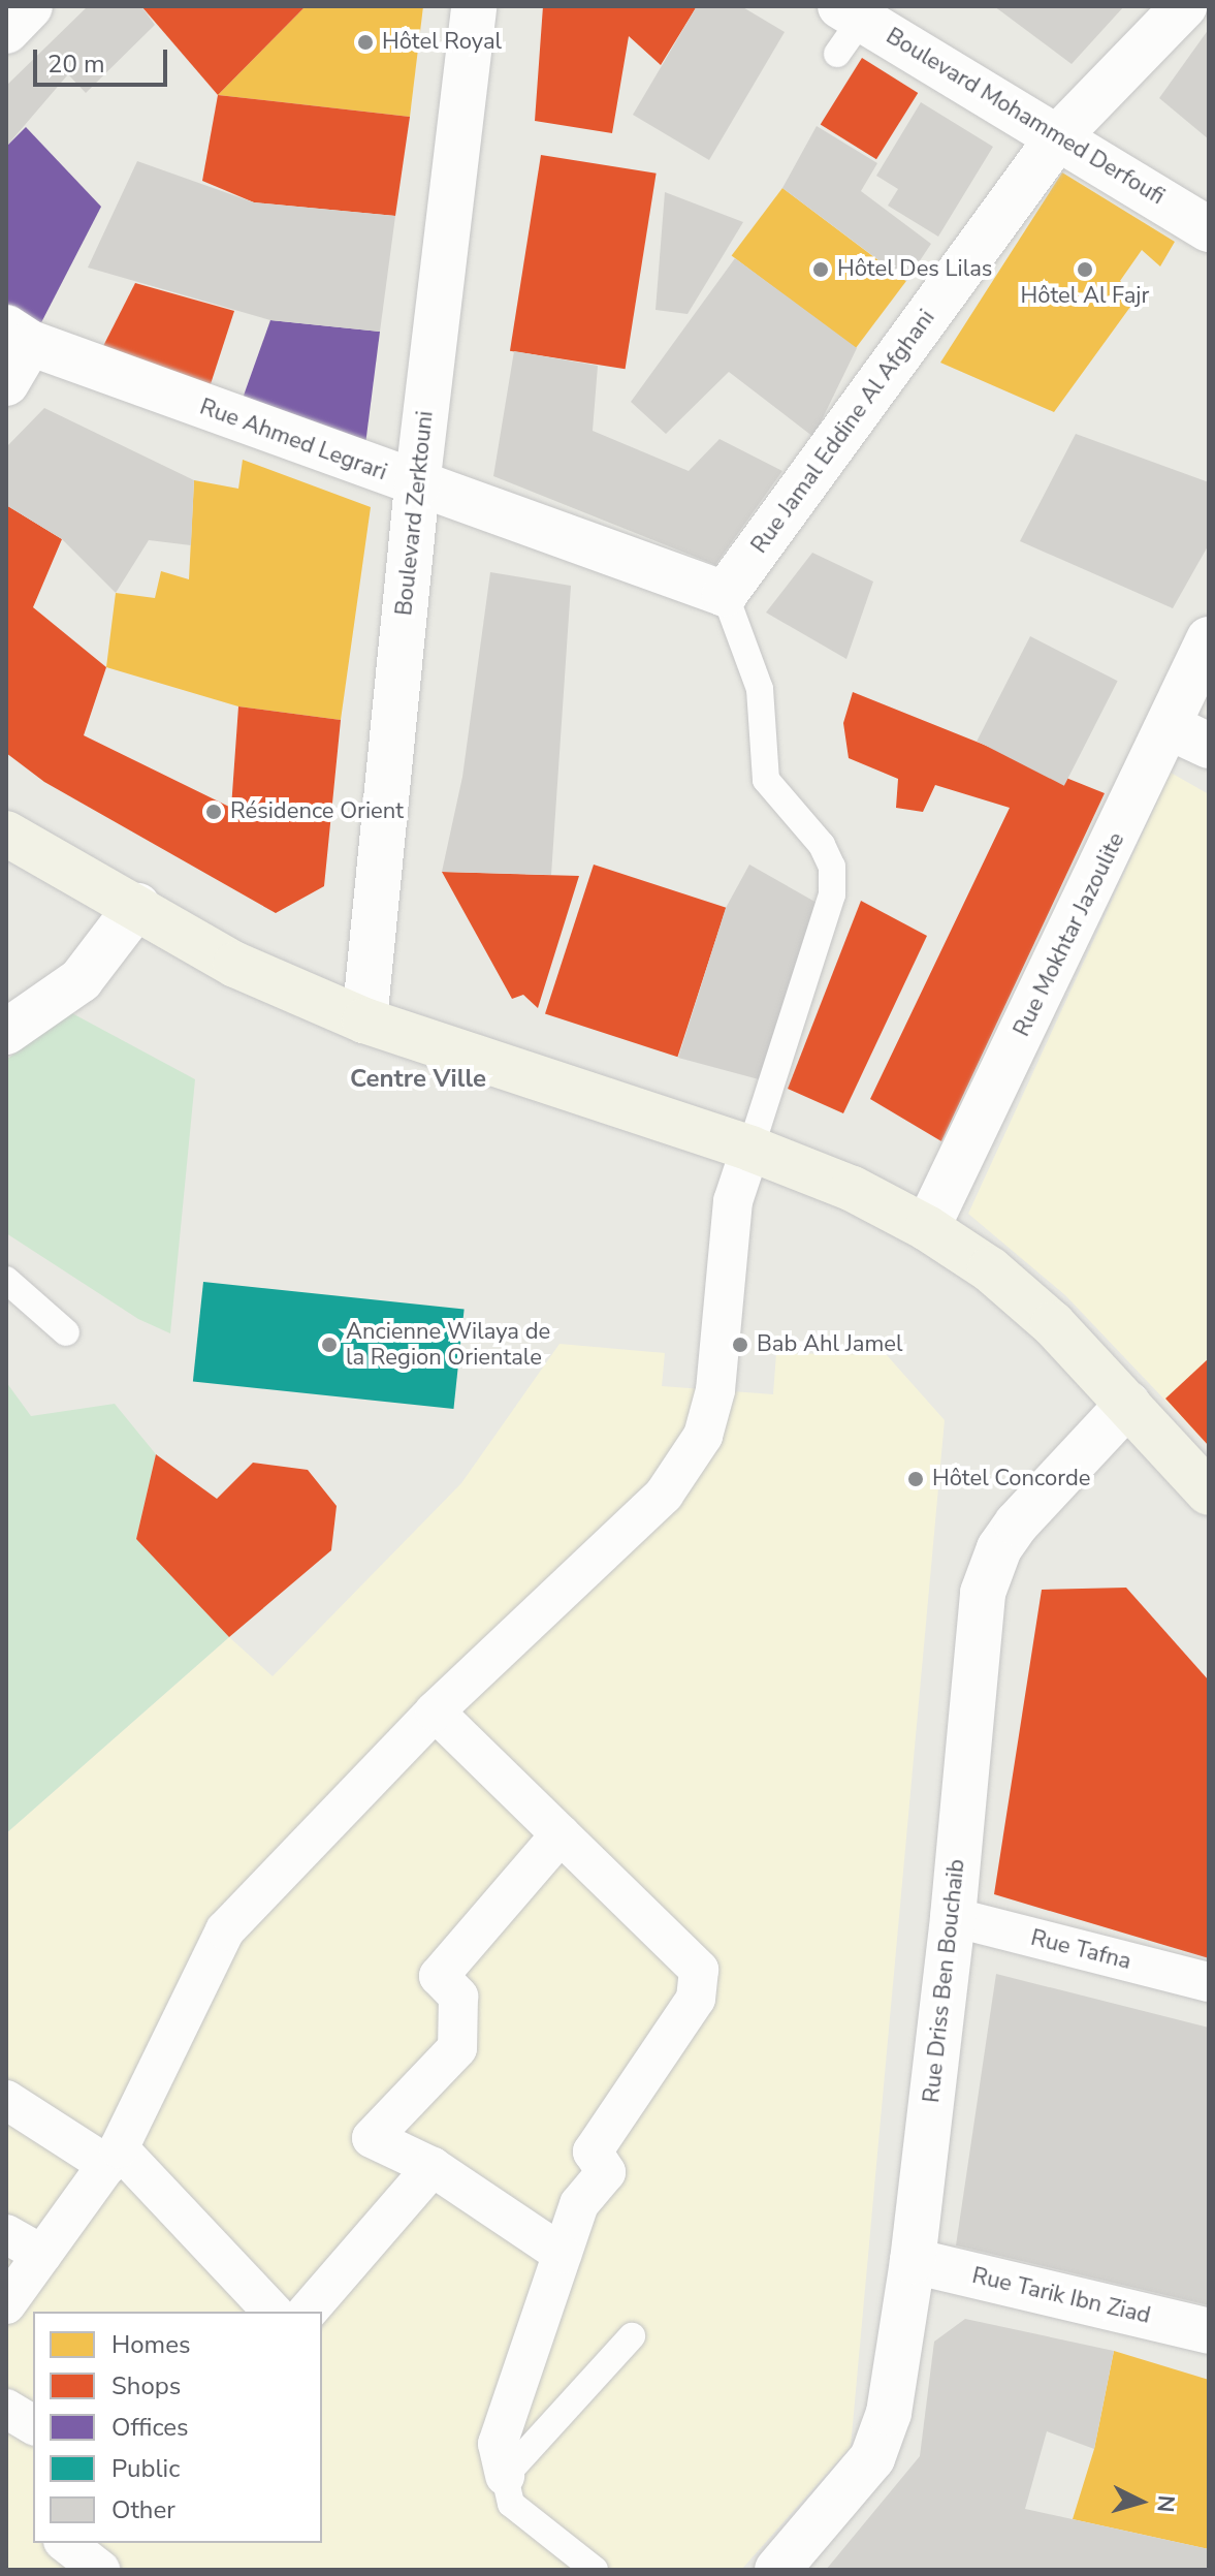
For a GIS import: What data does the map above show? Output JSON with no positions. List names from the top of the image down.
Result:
{
  "streets": {
    "street": [
      "Boulevard Mohammed Derfoufi",
      "Rue Jamal Eddine Al Afghani",
      "Rue Ahmed Legrari",
      "Boulevard Zerktouni",
      "Rue Mokhtar Jazoulite",
      "Rue Tafna",
      "Rue Driss Ben Bouchaib",
      "Rue Tarik Ibn Ziad"
    ]
  },
  "crossings": [
    ["Boulevard Mohammed Derfoufi", "Rue Jamal Eddine Al Afghani"],
    ["Rue Jamal Eddine Al Afghani", "Rue Ahmed Legrari"],
    ["Rue Ahmed Legrari", "Boulevard Zerktouni"],
    ["Rue Tafna", "Rue Driss Ben Bouchaib"],
    ["Rue Driss Ben Bouchaib", "Rue Tarik Ibn Ziad"]
  ],
  "districts": ["Centre Ville"],
  "places": [
    "Hôtel Royal",
    "Hôtel Des Lilas",
    "Hôtel Al Fajr",
    "Résidence Orient",
    "Ancienne Wilaya de la Region Orientale",
    "Bab Ahl Jamel",
    "Hôtel Concorde"
  ],
  "legend": [
    "Homes",
    "Shops",
    "Offices",
    "Public",
    "Other"
  ],
  "scale_bar": "20 m",
  "north": "right"
}
